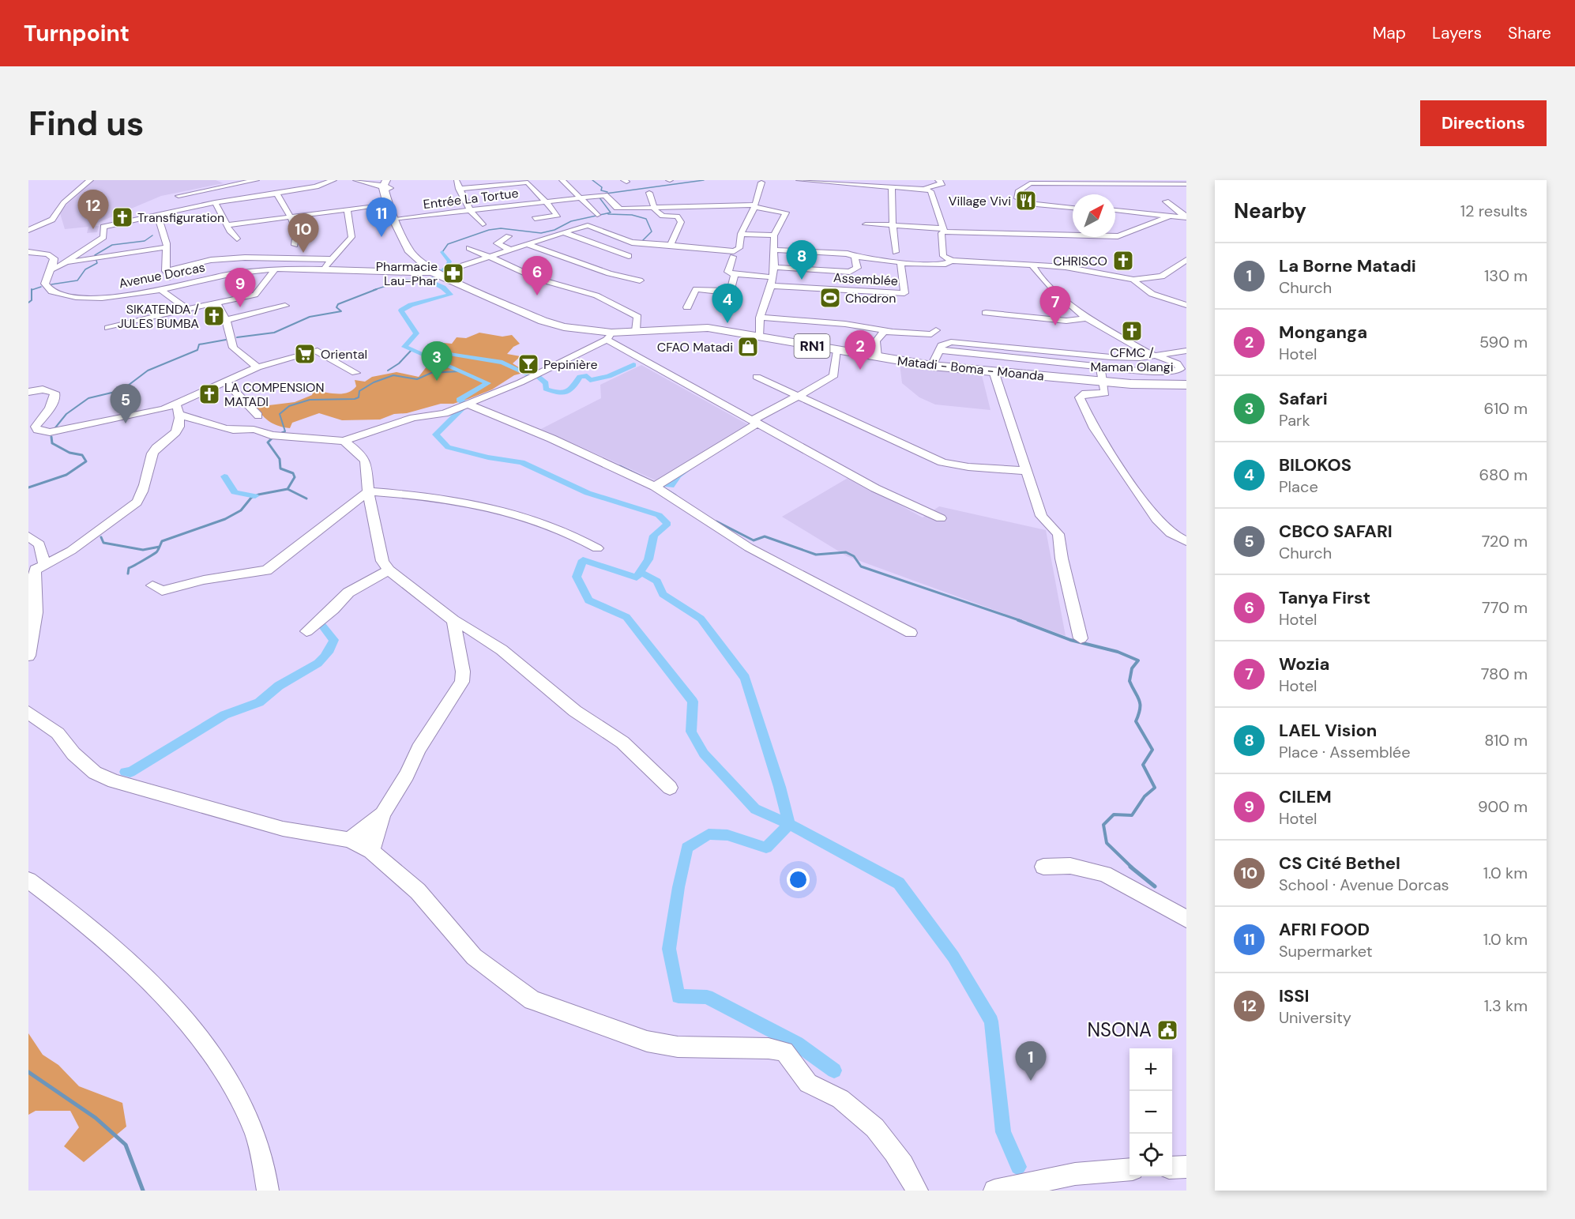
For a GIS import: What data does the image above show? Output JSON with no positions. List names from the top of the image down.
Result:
{
  "streets": {
    "highway": ["RN1", "Matadi - Boma - Moanda"],
    "street": ["Entrée La Tortue", "Avenue Dorcas", "Assemblée"]
  },
  "crossings": [
    ["Entrée La Tortue", "Matadi - Boma - Moanda"],
    ["Avenue Dorcas", "Matadi - Boma - Moanda"]
  ],
  "places": {
    "restaurant": ["Village Vivi"],
    "church": [
      "Transfiguration",
      "CHRISCO",
      "SIKATENDA / JULES BUMBA",
      "CFMC / Maman Olangi",
      "LA COMPENSION MATADI"
    ],
    "pharmacy": ["Pharmacie Lau-Phar"],
    "sports": ["Chodron"],
    "shop": ["CFAO Matadi"],
    "supermarket": ["Oriental"],
    "bar": ["Pepinière"],
    "public building": ["NSONA"]
  },
  "north": "top right",
  "page": {
    "header": "Turnpoint",
    "nav": ["Map", "Layers", "Share"],
    "buttons": "Directions",
    "title": "Find us",
    "heading": ["Nearby", "12 results"],
    "pins": [
      "12",
      "11",
      "10",
      "8",
      "6",
      "9",
      "4",
      "7",
      "2",
      "3",
      "5",
      "1"
    ],
    "list": [
      {
        "mark": "1",
        "name": "La Borne Matadi",
        "note": "Church",
        "value": "130 m"
      },
      {
        "mark": "2",
        "name": "Monganga",
        "note": "Hotel",
        "value": "590 m"
      },
      {
        "mark": "3",
        "name": "Safari",
        "note": "Park",
        "value": "610 m"
      },
      {
        "mark": "4",
        "name": "BILOKOS",
        "note": "Place",
        "value": "680 m"
      },
      {
        "mark": "5",
        "name": "CBCO SAFARI",
        "note": "Church",
        "value": "720 m"
      },
      {
        "mark": "6",
        "name": "Tanya First",
        "note": "Hotel",
        "value": "770 m"
      },
      {
        "mark": "7",
        "name": "Wozia",
        "note": "Hotel",
        "value": "780 m"
      },
      {
        "mark": "8",
        "name": "LAEL Vision",
        "note": "Place · Assemblée",
        "value": "810 m"
      },
      {
        "mark": "9",
        "name": "CILEM",
        "note": "Hotel",
        "value": "900 m"
      },
      {
        "mark": "10",
        "name": "CS Cité Bethel",
        "note": "School · Avenue Dorcas",
        "value": "1.0 km"
      },
      {
        "mark": "11",
        "name": "AFRI FOOD",
        "note": "Supermarket",
        "value": "1.0 km"
      },
      {
        "mark": "12",
        "name": "ISSI",
        "note": "University",
        "value": "1.3 km"
      }
    ],
    "map_buttons": ["+", "−"]
  }
}
